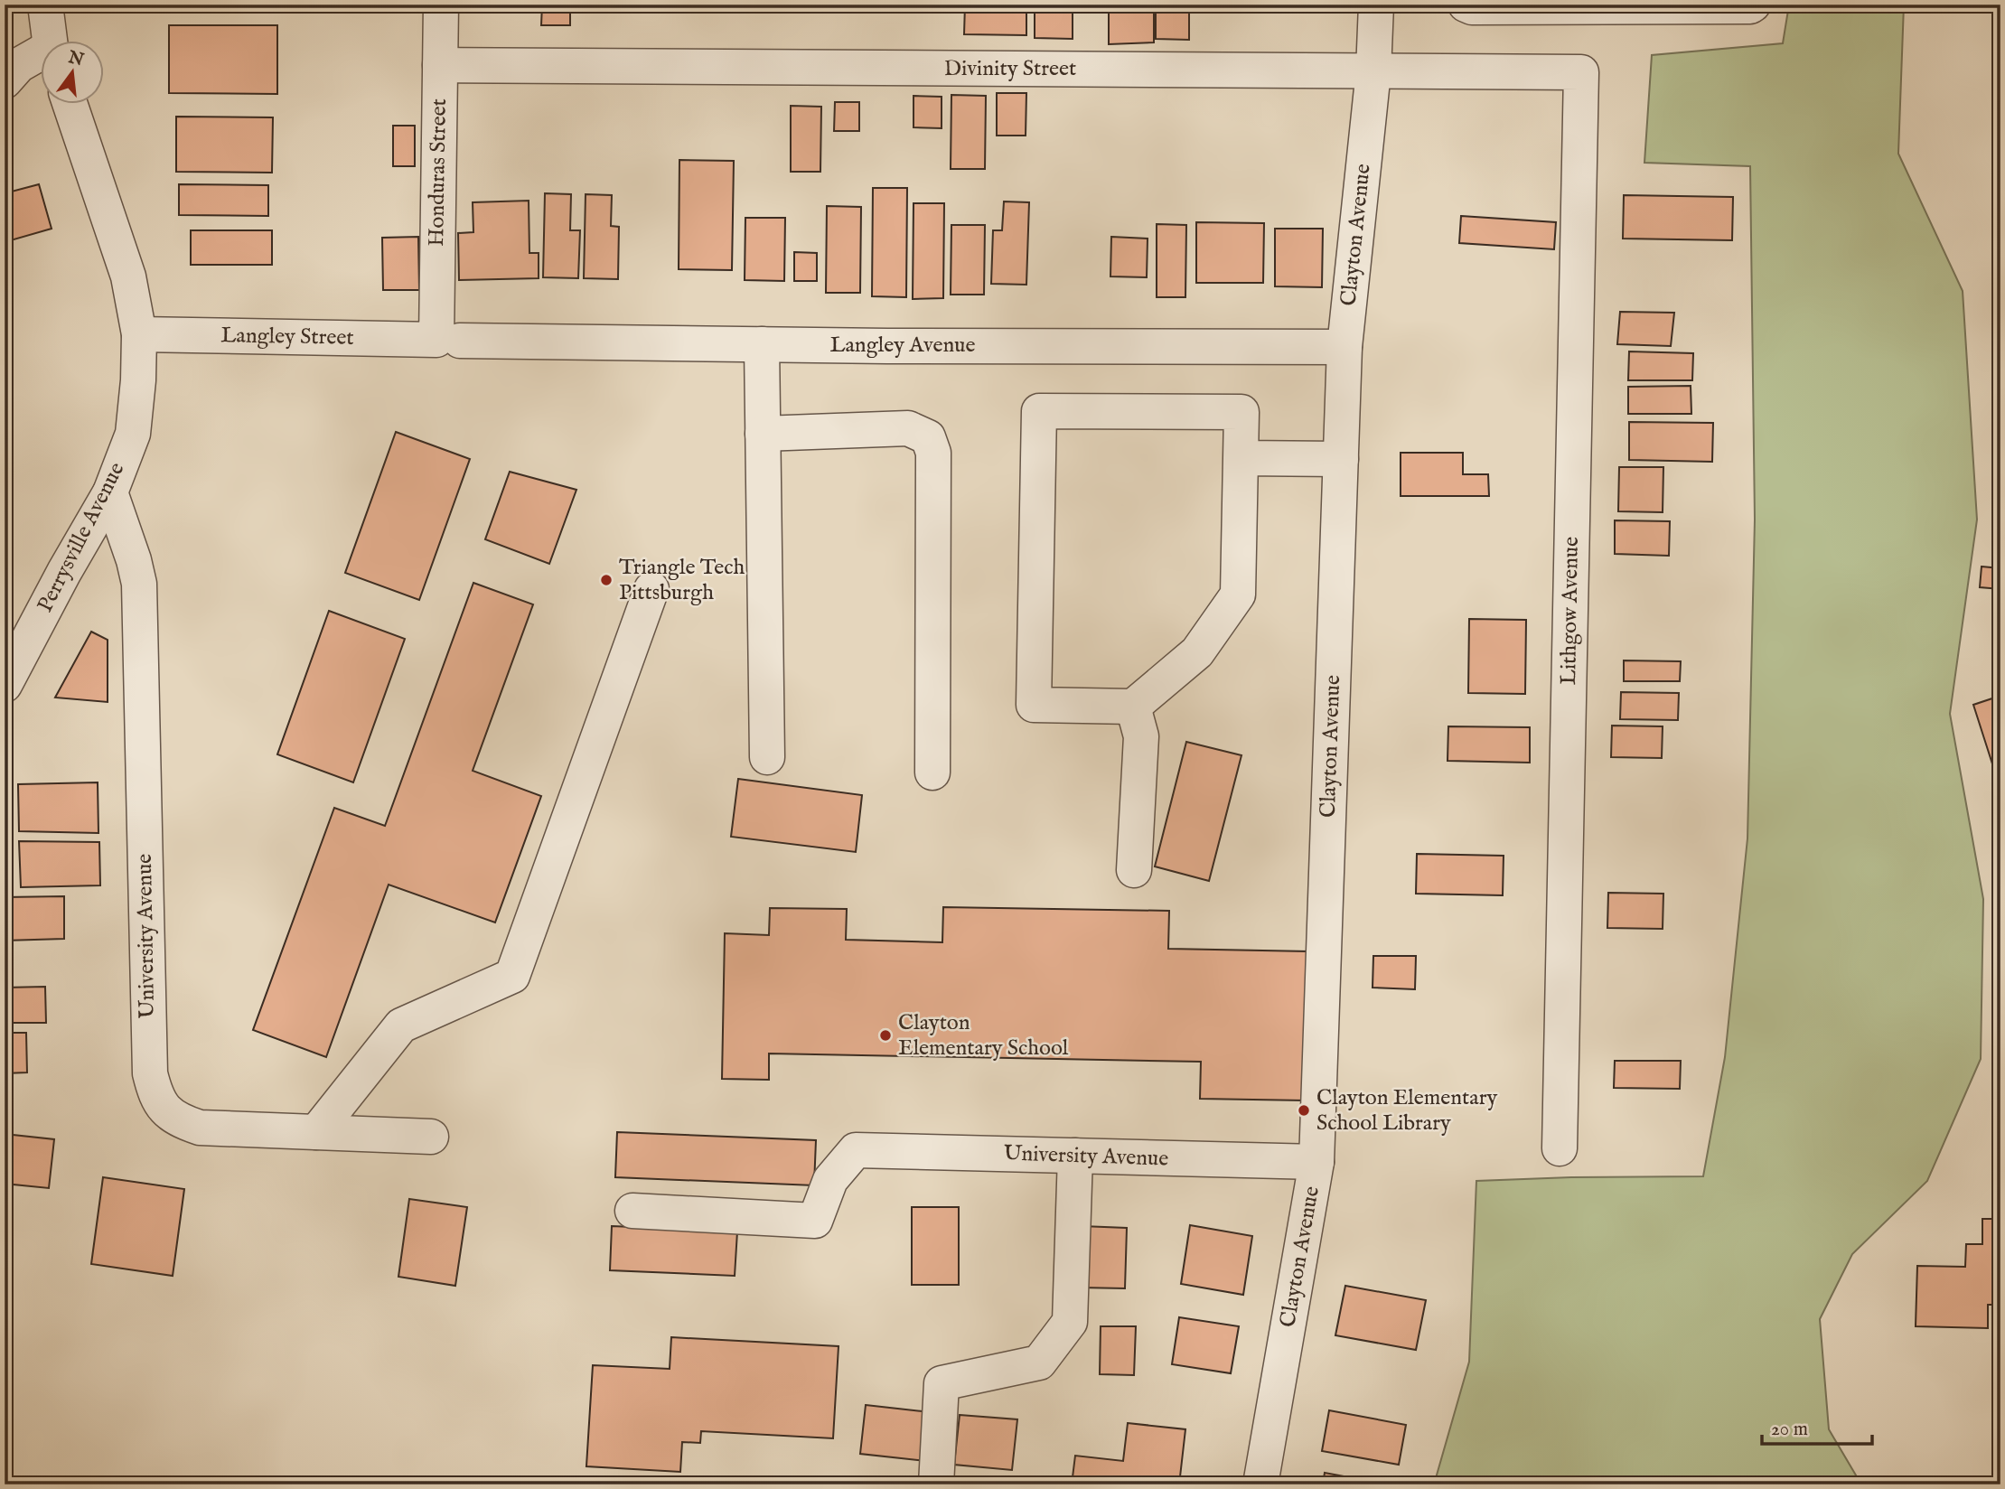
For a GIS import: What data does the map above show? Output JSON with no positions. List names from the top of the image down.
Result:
{
  "streets": {
    "street": [
      "Divinity Street",
      "Honduras Street",
      "Clayton Avenue",
      "Langley Street",
      "Langley Avenue",
      "Perrysville Avenue",
      "Lithgow Avenue",
      "University Avenue"
    ]
  },
  "crossings": [
    ["Divinity Street", "Honduras Street"],
    ["Divinity Street", "Clayton Avenue"],
    ["Divinity Street", "Lithgow Avenue"],
    ["Honduras Street", "Langley Street"],
    ["Honduras Street", "Langley Avenue"],
    ["Clayton Avenue", "Langley Avenue"],
    ["Clayton Avenue", "University Avenue"],
    ["Langley Street", "Langley Avenue"],
    ["Langley Street", "Perrysville Avenue"],
    ["Perrysville Avenue", "University Avenue"]
  ],
  "places": ["Triangle Tech Pittsburgh", "Clayton Elementary School", "Clayton Elementary School Library"],
  "scale_bar": "20 m",
  "north": "top"
}
